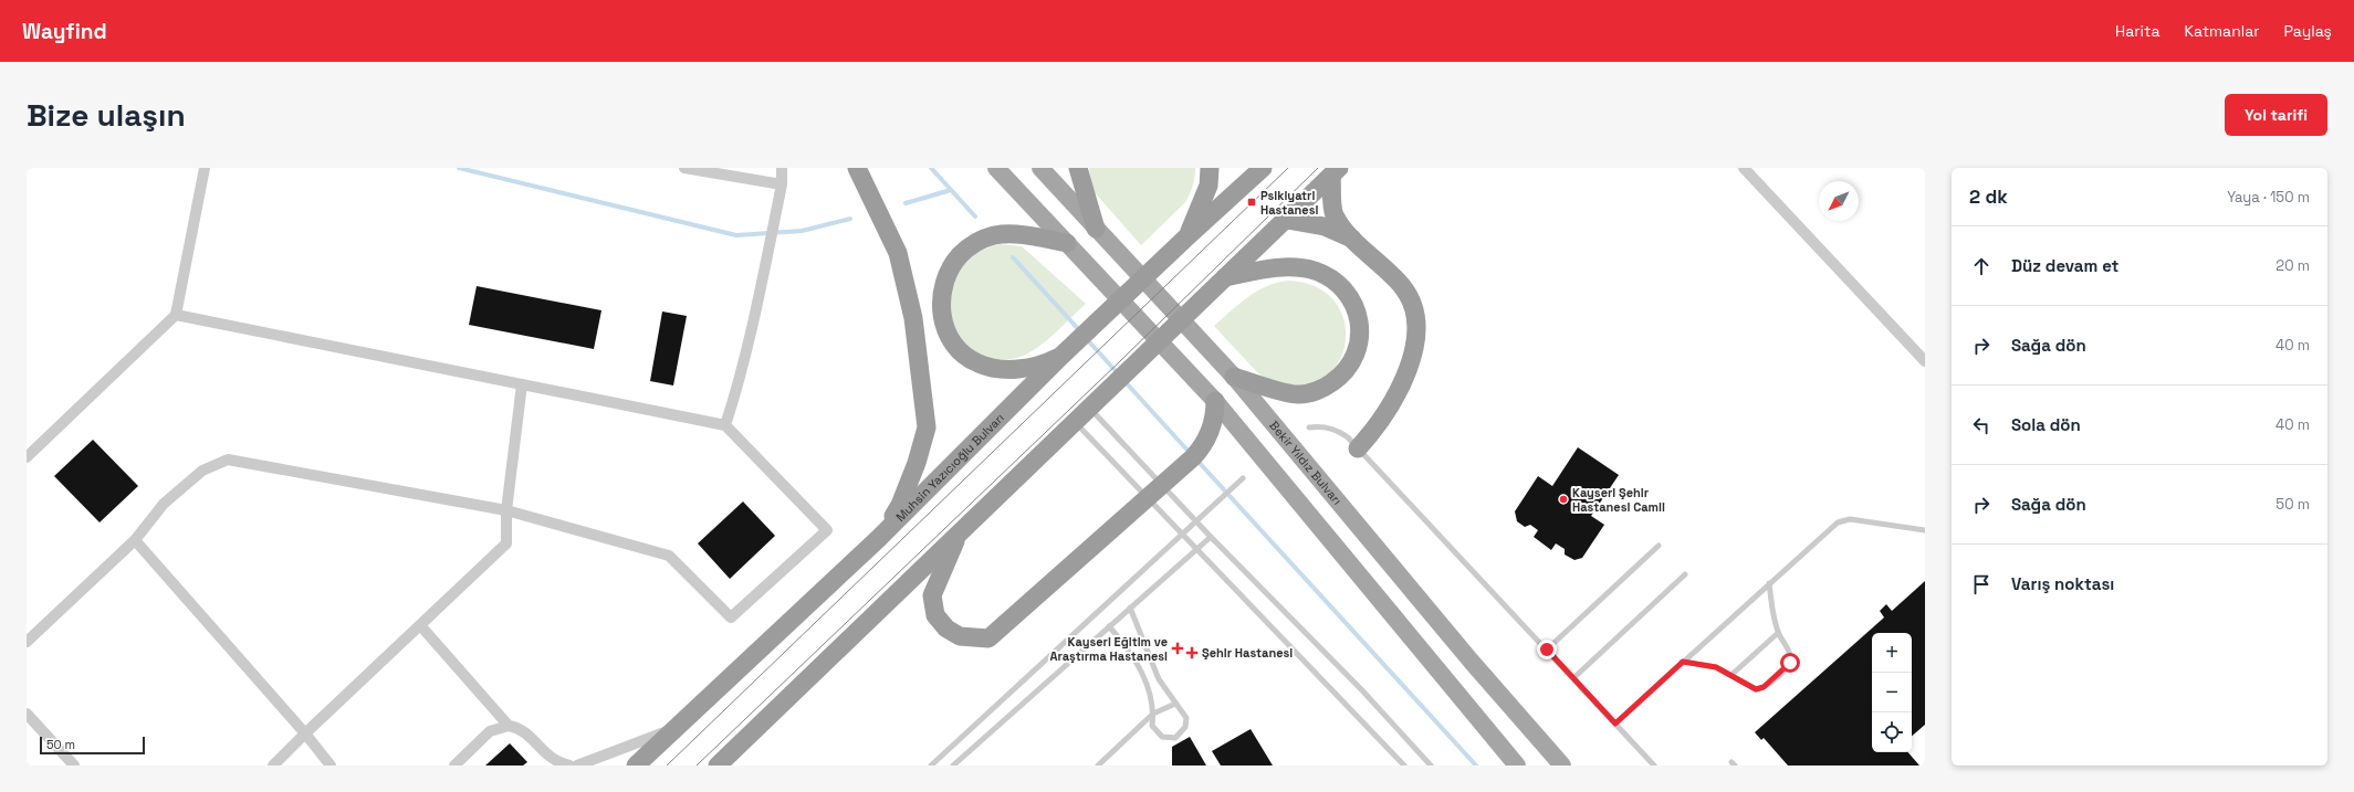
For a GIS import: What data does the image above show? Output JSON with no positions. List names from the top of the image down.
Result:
{
  "streets": {
    "highway": ["Muhsin Yazıcıoğlu Bulvarı"],
    "main road": ["Bekir Yıldız Bulvarı"]
  },
  "places": {
    "transit": ["Psikiyatri Hastanesi"],
    "other": ["Kayseri Şehir Hastanesi Camii"],
    "health": ["Kayseri Eğitim ve Araştırma Hastanesi", "Şehir Hastanesi"]
  },
  "scale_bar": "50 m",
  "north": "bottom left",
  "page": {
    "header": "Wayfind",
    "nav": ["Harita", "Katmanlar", "Paylaş"],
    "buttons": "Yol tarifi",
    "title": "Bize ulaşın",
    "heading": ["2 dk", "Yaya · 150 m"],
    "list": [
      ["Düz devam et", "20 m"],
      ["Sağa dön", "40 m"],
      ["Sola dön", "40 m"],
      ["Sağa dön", "50 m"],
      "Varış noktası"
    ],
    "map_buttons": ["+", "−"],
    "scale": "50 m"
  }
}
